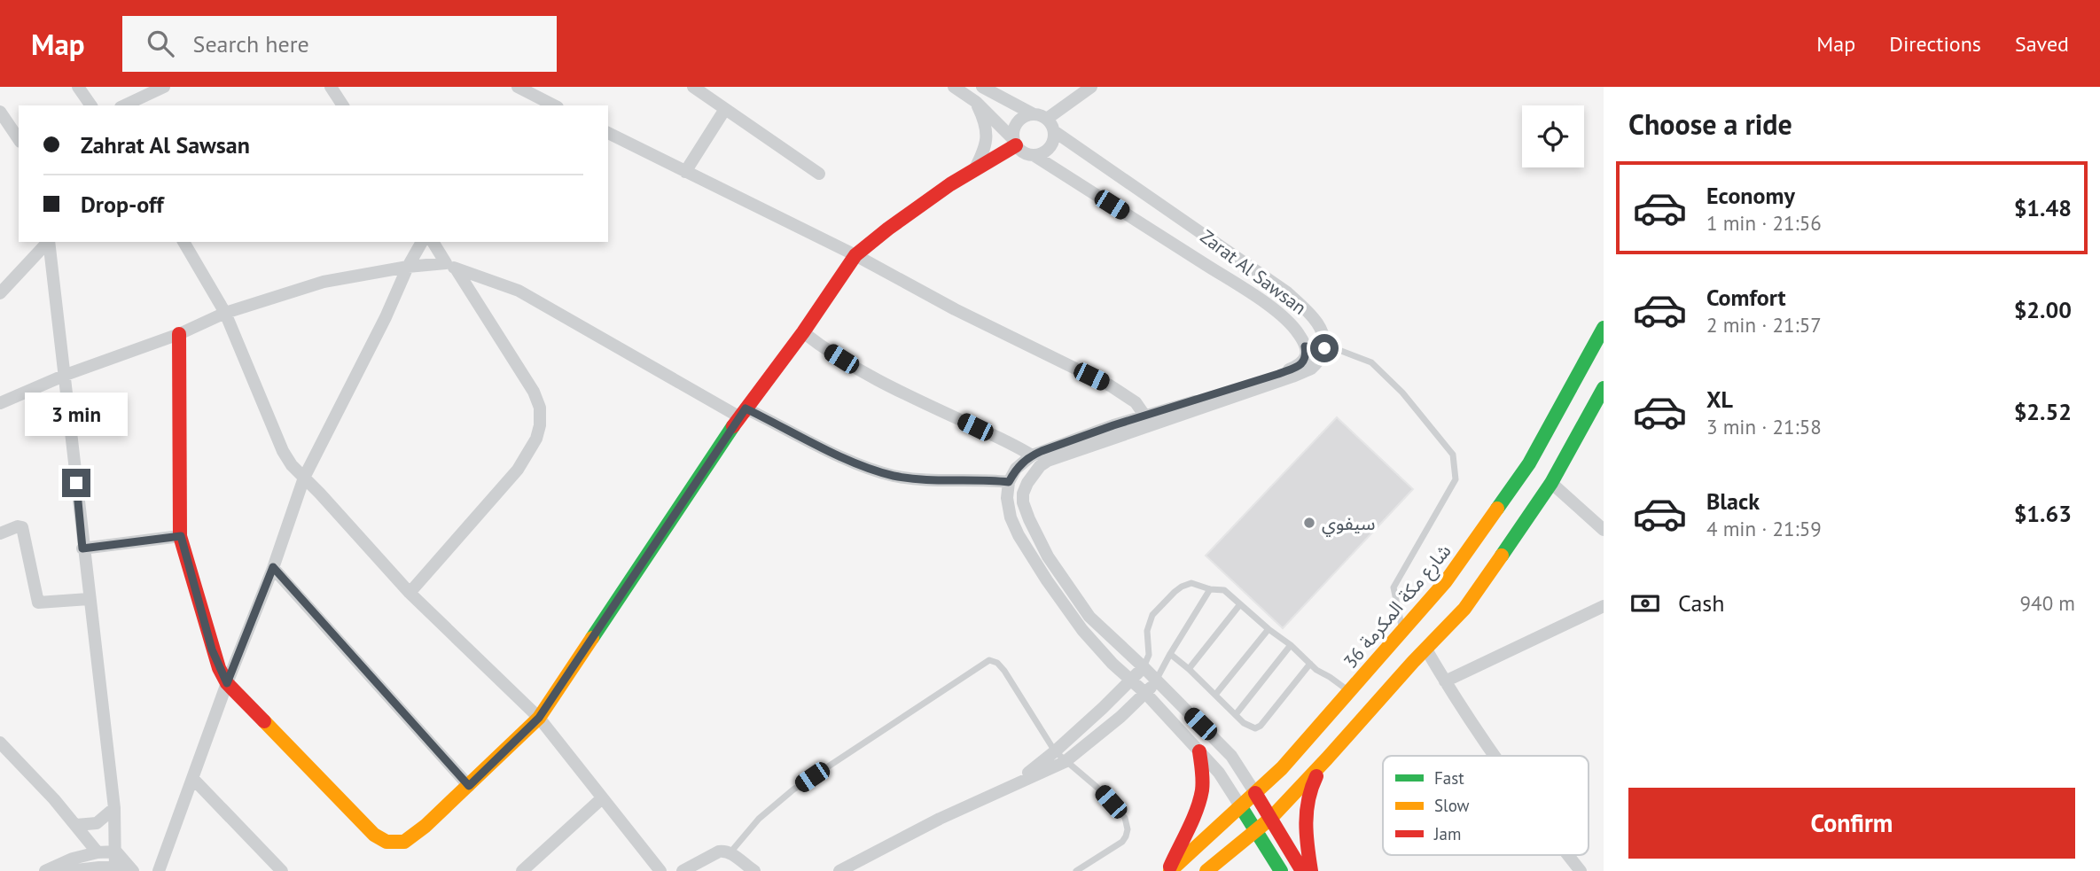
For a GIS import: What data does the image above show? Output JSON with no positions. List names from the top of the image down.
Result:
{
  "streets": {
    "main road": ["شارع مكة المكرمة 36"],
    "street": ["Zarat Al Sawsan"]
  },
  "places": ["سيفوي"],
  "legend": ["Fast", "Slow", "Jam"],
  "page": {
    "header": "Map",
    "search": "Search here",
    "nav": ["Map", "Directions", "Saved"],
    "heading": "Choose a ride",
    "banner": ["Zahrat Al Sawsan", "Drop-off"],
    "list": [
      {
        "name": "Economy",
        "note": "1 min · 21:56",
        "value": "$1.48"
      },
      {
        "name": "Comfort",
        "note": "2 min · 21:57",
        "value": "$2.00"
      },
      {
        "name": "XL",
        "note": "3 min · 21:58",
        "value": "$2.52"
      },
      {
        "name": "Black",
        "note": "4 min · 21:59",
        "value": "$1.63"
      }
    ],
    "bubble": "3 min",
    "pay": ["Cash", "940 m"],
    "buttons": "Confirm"
  }
}
